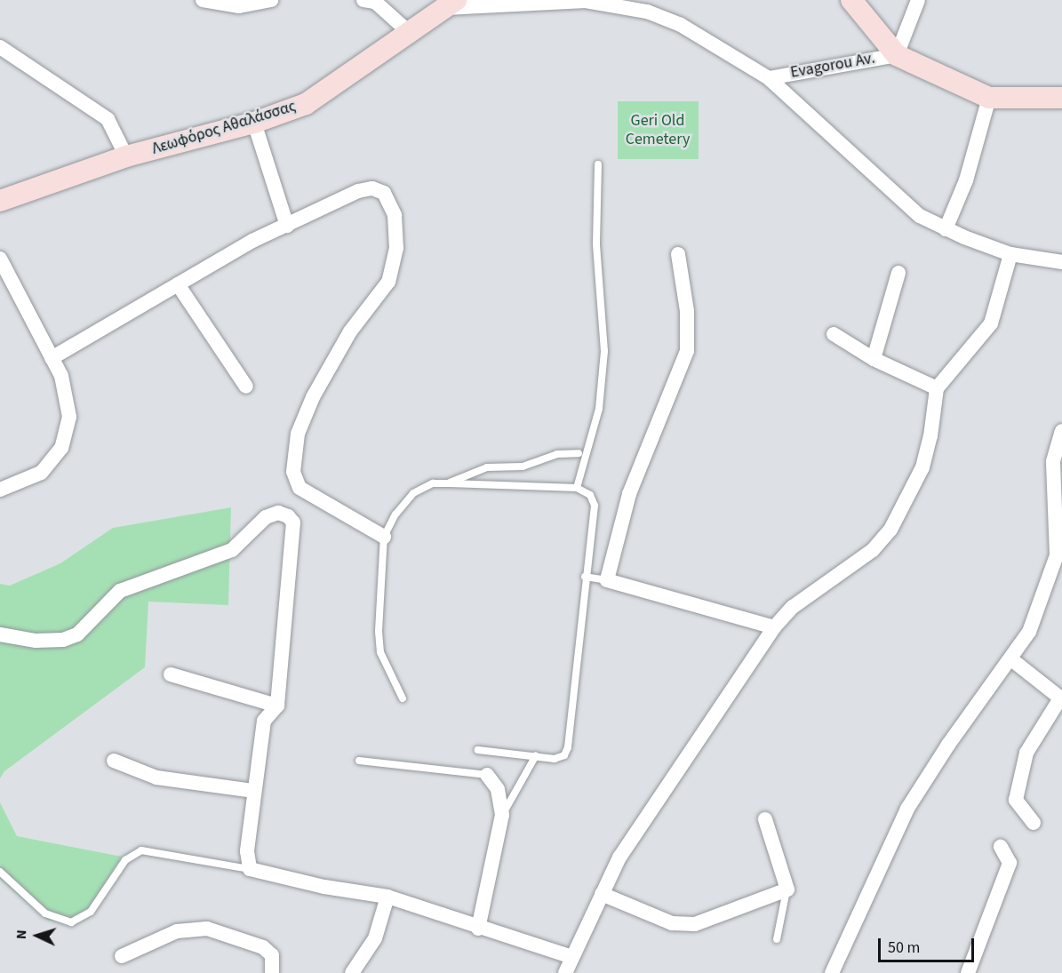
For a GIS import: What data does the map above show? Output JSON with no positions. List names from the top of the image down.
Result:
{
  "streets": {
    "main road": ["Λεωφόρος Αθαλάσσας"],
    "street": ["Evagorou Av."]
  },
  "parks": ["Geri Old Cemetery"],
  "scale_bar": "50 m",
  "north": "left"
}
